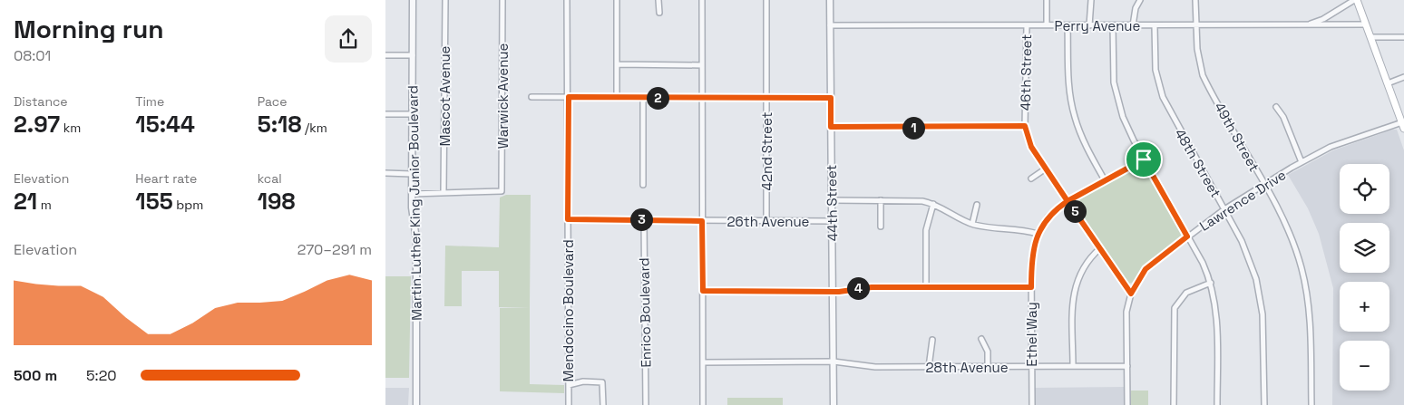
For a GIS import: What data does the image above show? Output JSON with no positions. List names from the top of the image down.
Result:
{
  "streets": {
    "street": [
      "Perry Avenue",
      "46th Street",
      "Mascot Avenue",
      "Warwick Avenue",
      "49th Street",
      "42nd Street",
      "48th Street",
      "Lawrence Drive",
      "Martin Luther King Junior Boulevard",
      "44th Street",
      "26th Avenue",
      "Mendocino Boulevard",
      "Enrico Boulevard",
      "Ethel Way",
      "28th Avenue"
    ]
  },
  "crossings": [
    ["Perry Avenue", "46th Street"],
    ["Perry Avenue", "49th Street"],
    ["Perry Avenue", "48th Street"],
    ["Perry Avenue", "44th Street"],
    ["46th Street", "Lawrence Drive"],
    ["46th Street", "Ethel Way"],
    ["Mascot Avenue", "Warwick Avenue"],
    ["49th Street", "Lawrence Drive"],
    ["42nd Street", "26th Avenue"],
    ["48th Street", "Lawrence Drive"],
    ["Lawrence Drive", "28th Avenue"],
    ["44th Street", "26th Avenue"],
    ["44th Street", "28th Avenue"],
    ["26th Avenue", "Mendocino Boulevard"],
    ["26th Avenue", "Enrico Boulevard"],
    ["Ethel Way", "28th Avenue"]
  ],
  "page": {
    "heading": ["Morning run", "08:01"],
    "stats": [
      ["Distance", "2.97 km"],
      ["Time", "15:44"],
      ["Pace", "5:18 /km"],
      ["Elevation", "21 m"],
      ["Heart rate", "155 bpm"],
      ["kcal", "198"]
    ],
    "pins": [
      "2",
      "1",
      "5",
      "3",
      "4"
    ],
    "map_buttons": ["+", "−"],
    "chart": ["Elevation", "270–291 m"],
    "list": [
      {
        "name": "500 m",
        "note": "5:20"
      }
    ]
  }
}
